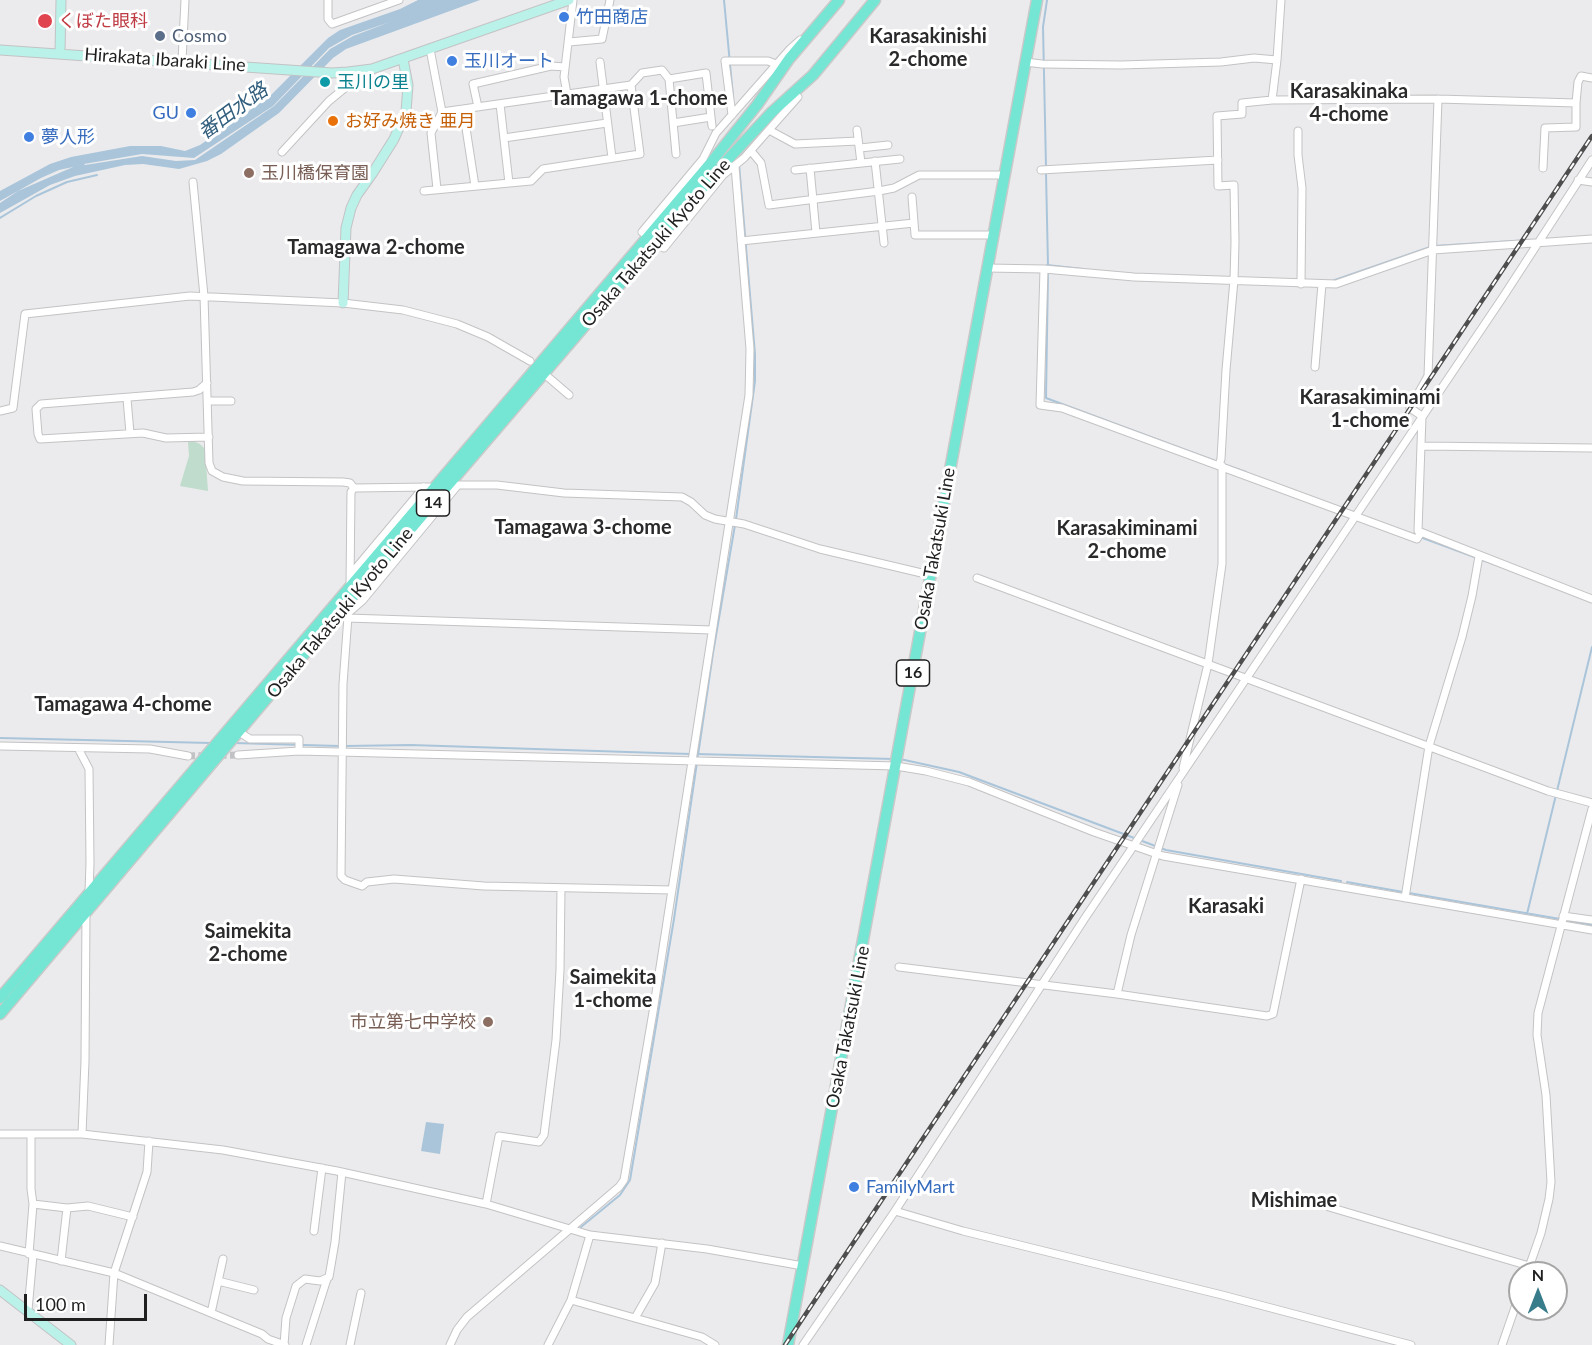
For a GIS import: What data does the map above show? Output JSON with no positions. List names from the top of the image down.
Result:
{
  "streets": {
    "main road": [
      "Hirakata Ibaraki Line",
      "Osaka Takatsuki Kyoto Line",
      "14",
      "Osaka Takatsuki Line",
      "16"
    ]
  },
  "districts": [
    "Karasakinishi 2-chome",
    "Karasakinaka 4-chome",
    "Tamagawa 1-chome",
    "Tamagawa 2-chome",
    "Karasakiminami 1-chome",
    "Tamagawa 3-chome",
    "Karasakiminami 2-chome",
    "Tamagawa 4-chome",
    "Karasaki",
    "Saimekita 2-chome",
    "Saimekita 1-chome",
    "Mishimae"
  ],
  "water": ["番田水路"],
  "places": [
    "竹田商店",
    "くぼた眼科",
    "Cosmo",
    "玉川オート",
    "玉川の里",
    "GU",
    "お好み焼き 亜月",
    "夢人形",
    "玉川橋保育園",
    "市立第七中学校",
    "FamilyMart"
  ],
  "scale_bar": "100 m",
  "north": "top"
}
